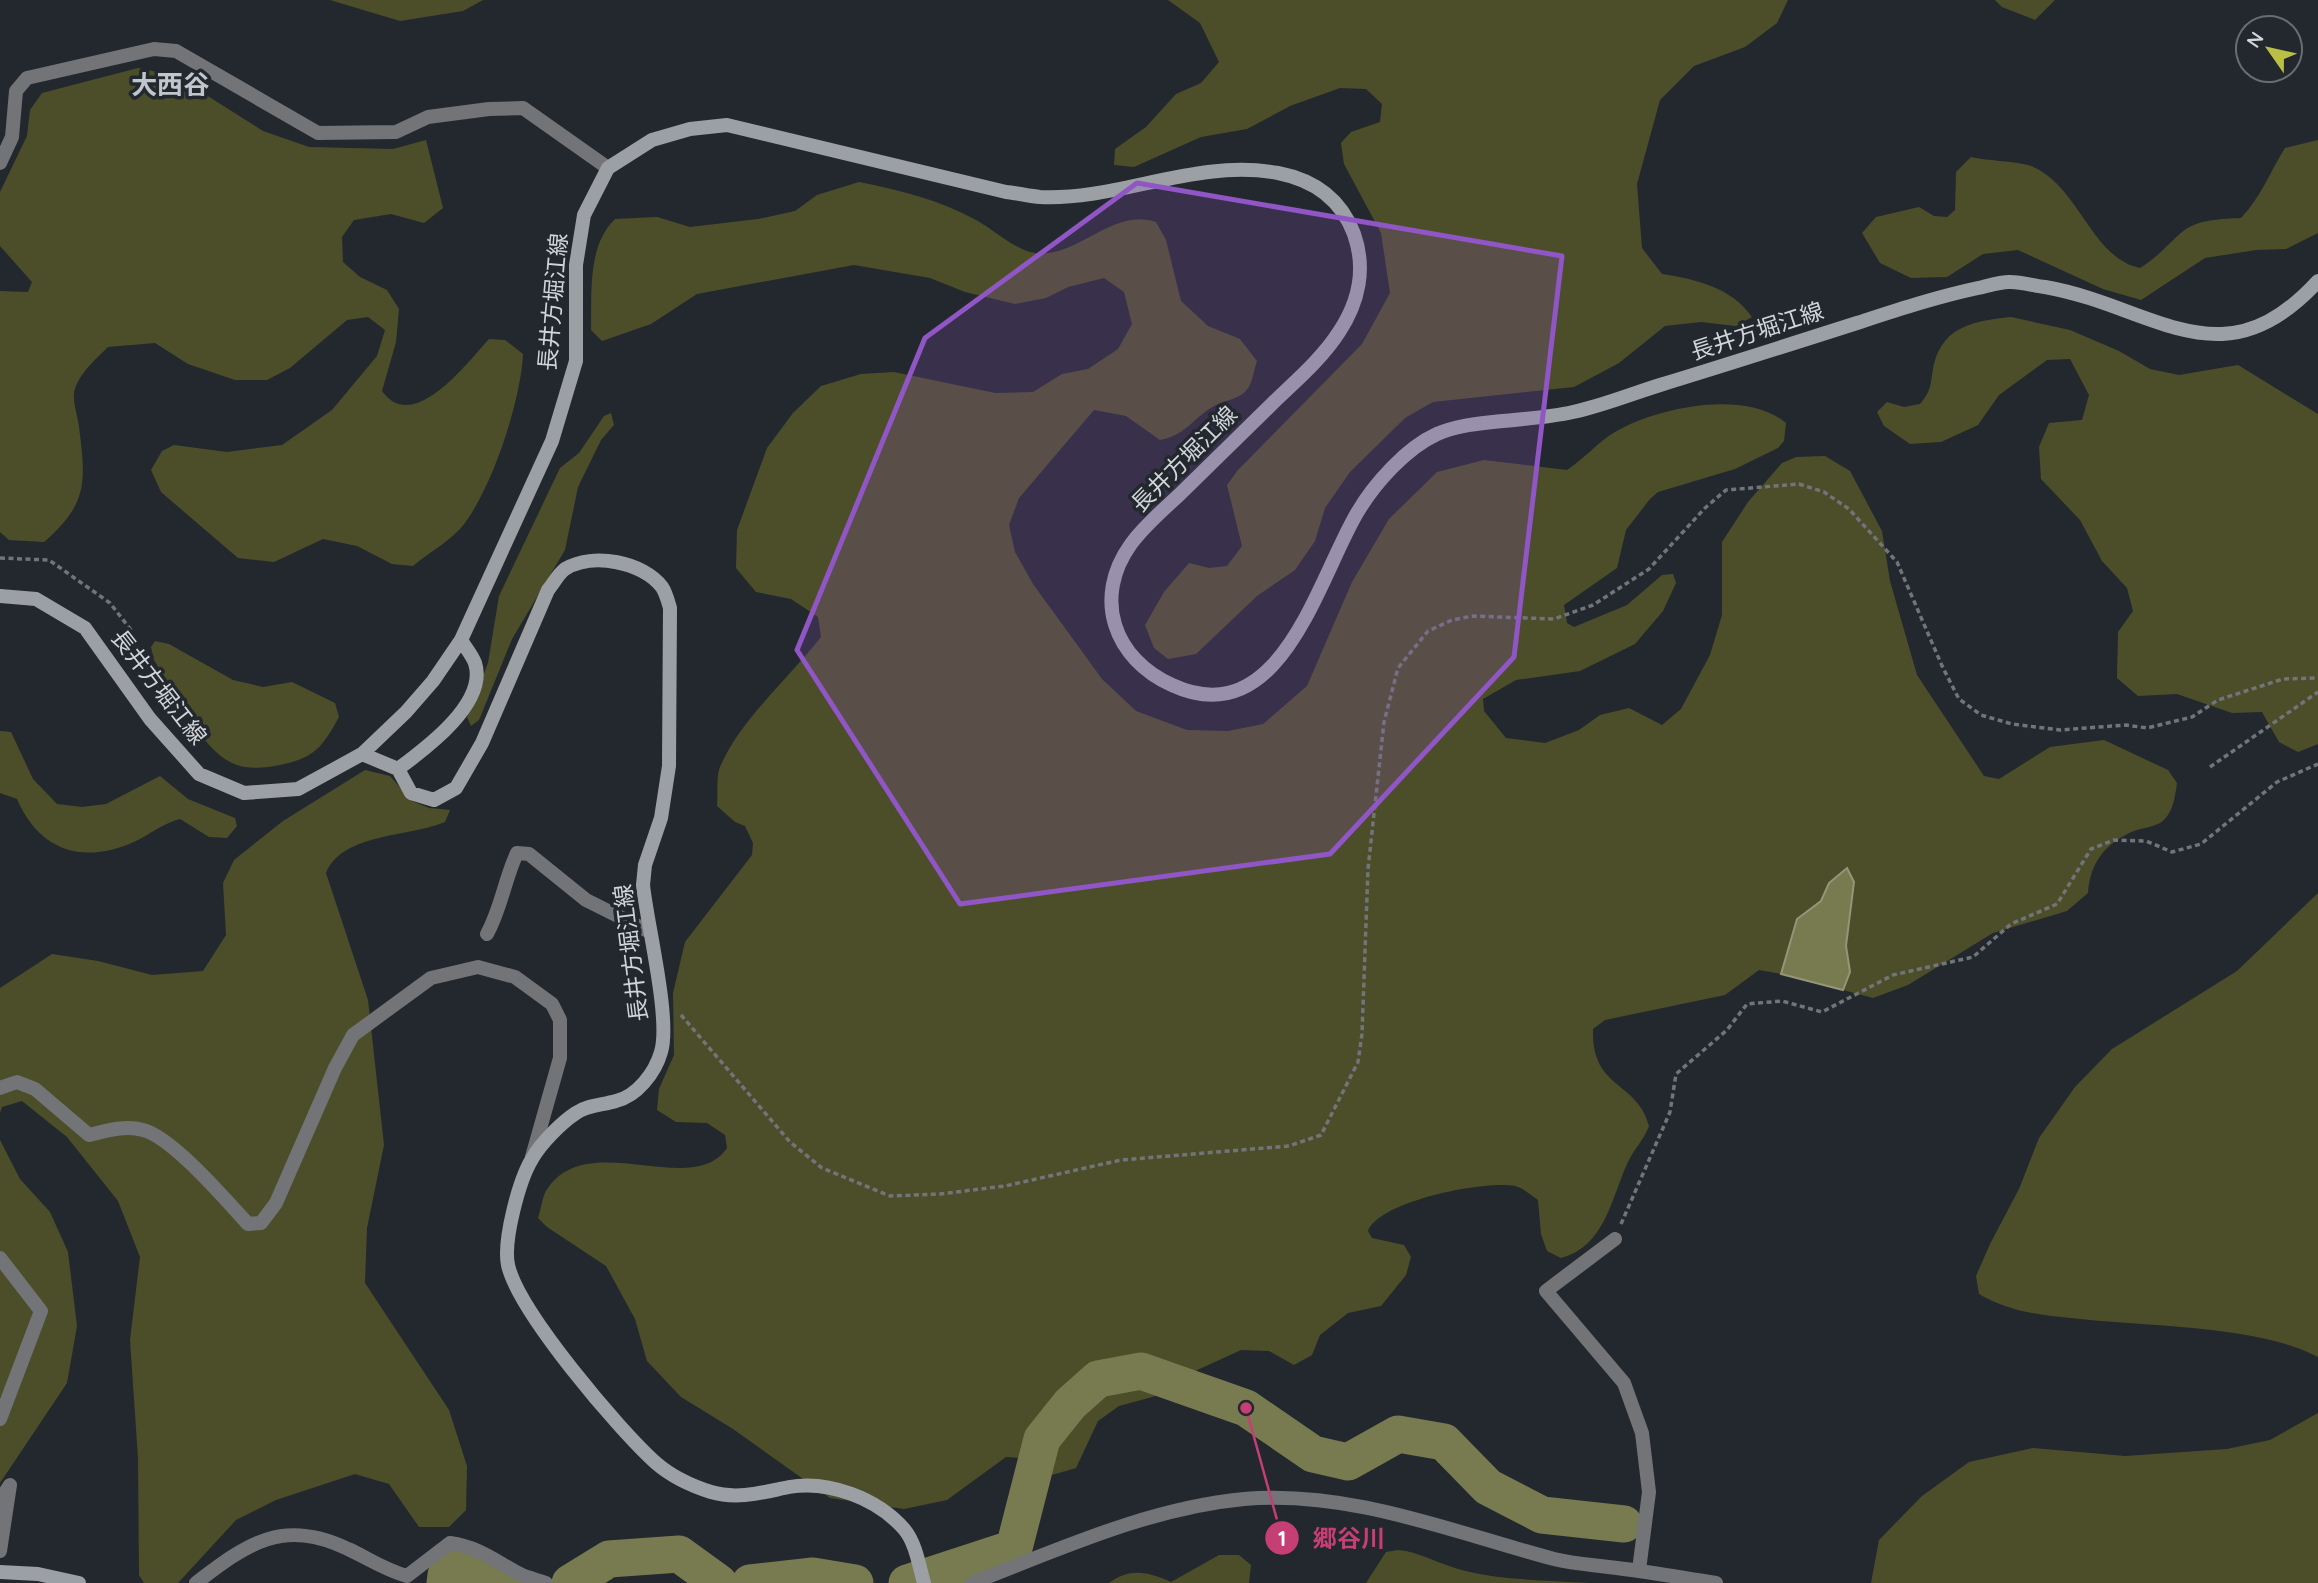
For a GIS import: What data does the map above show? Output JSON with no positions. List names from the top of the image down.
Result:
{
  "streets": {
    "main road": ["長井方堀江線"]
  },
  "districts": ["大西谷"],
  "places": ["郷谷川"],
  "north": "top left"
}
